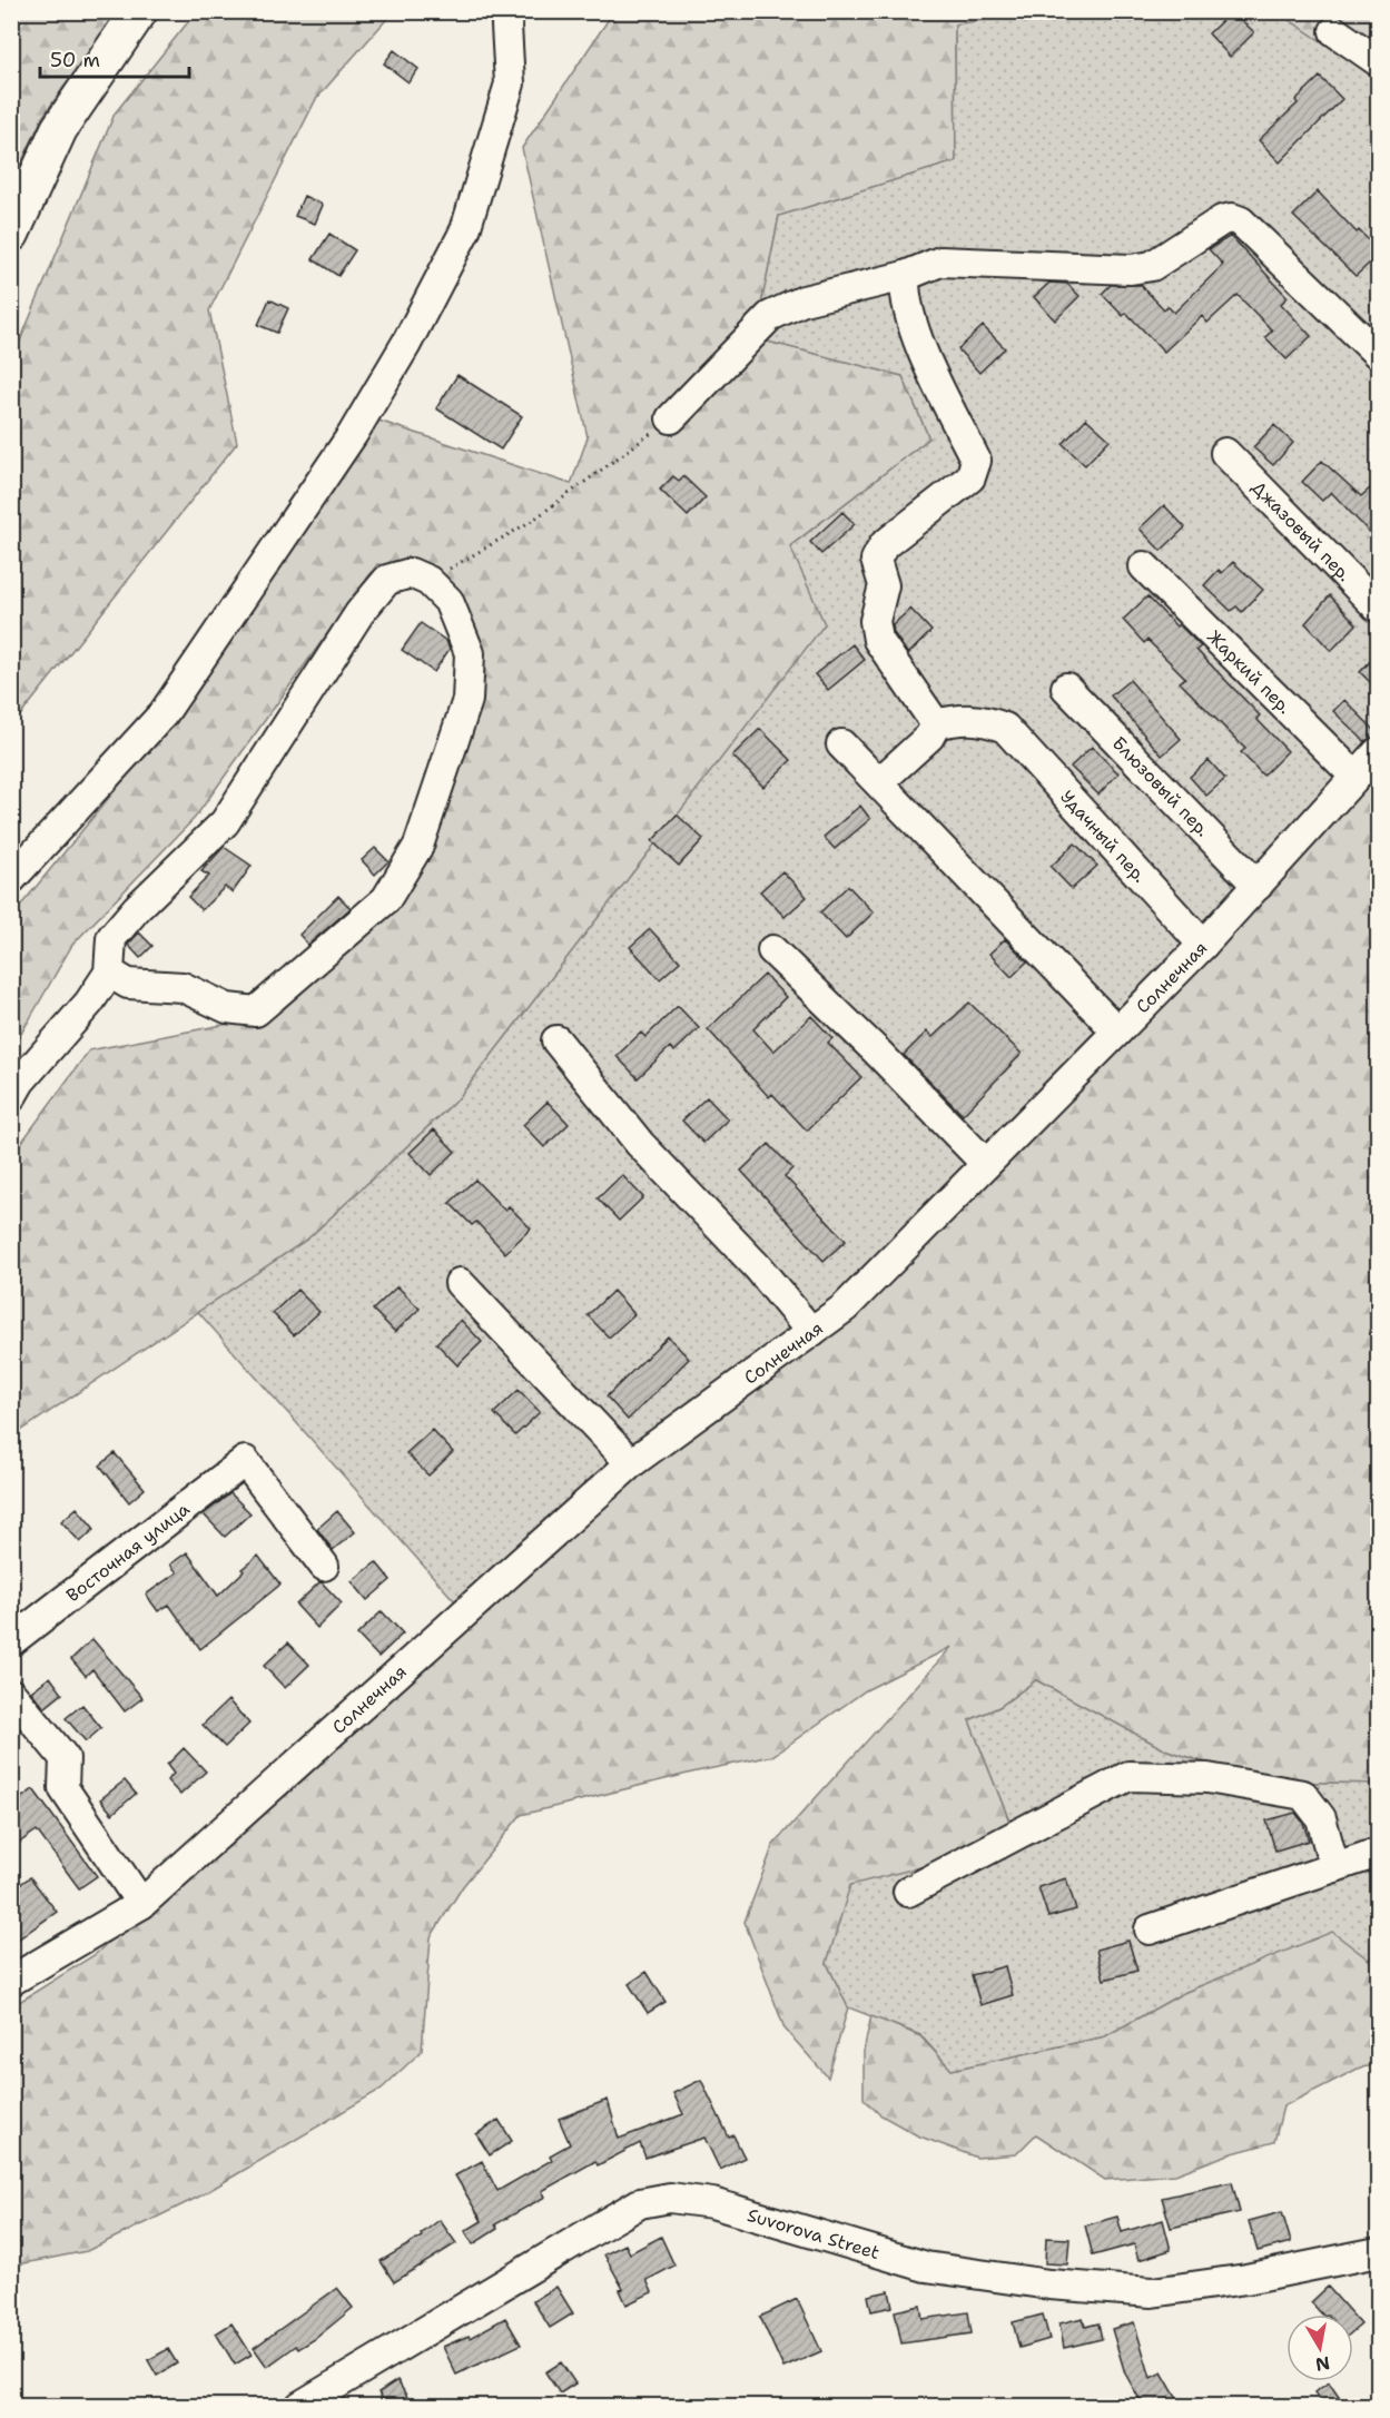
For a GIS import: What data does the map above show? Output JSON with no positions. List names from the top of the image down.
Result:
{
  "streets": {
    "street": [
      "Джазовый пер.",
      "Жаркий пер.",
      "Блюзовый пер.",
      "Удачный пер.",
      "Солнечная",
      "Восточная улица",
      "Suvorova Street"
    ]
  },
  "crossings": [
    ["Жаркий пер.", "Солнечная"],
    ["Блюзовый пер.", "Солнечная"],
    ["Удачный пер.", "Солнечная"]
  ],
  "scale_bar": "50 m",
  "north": "bottom"
}
